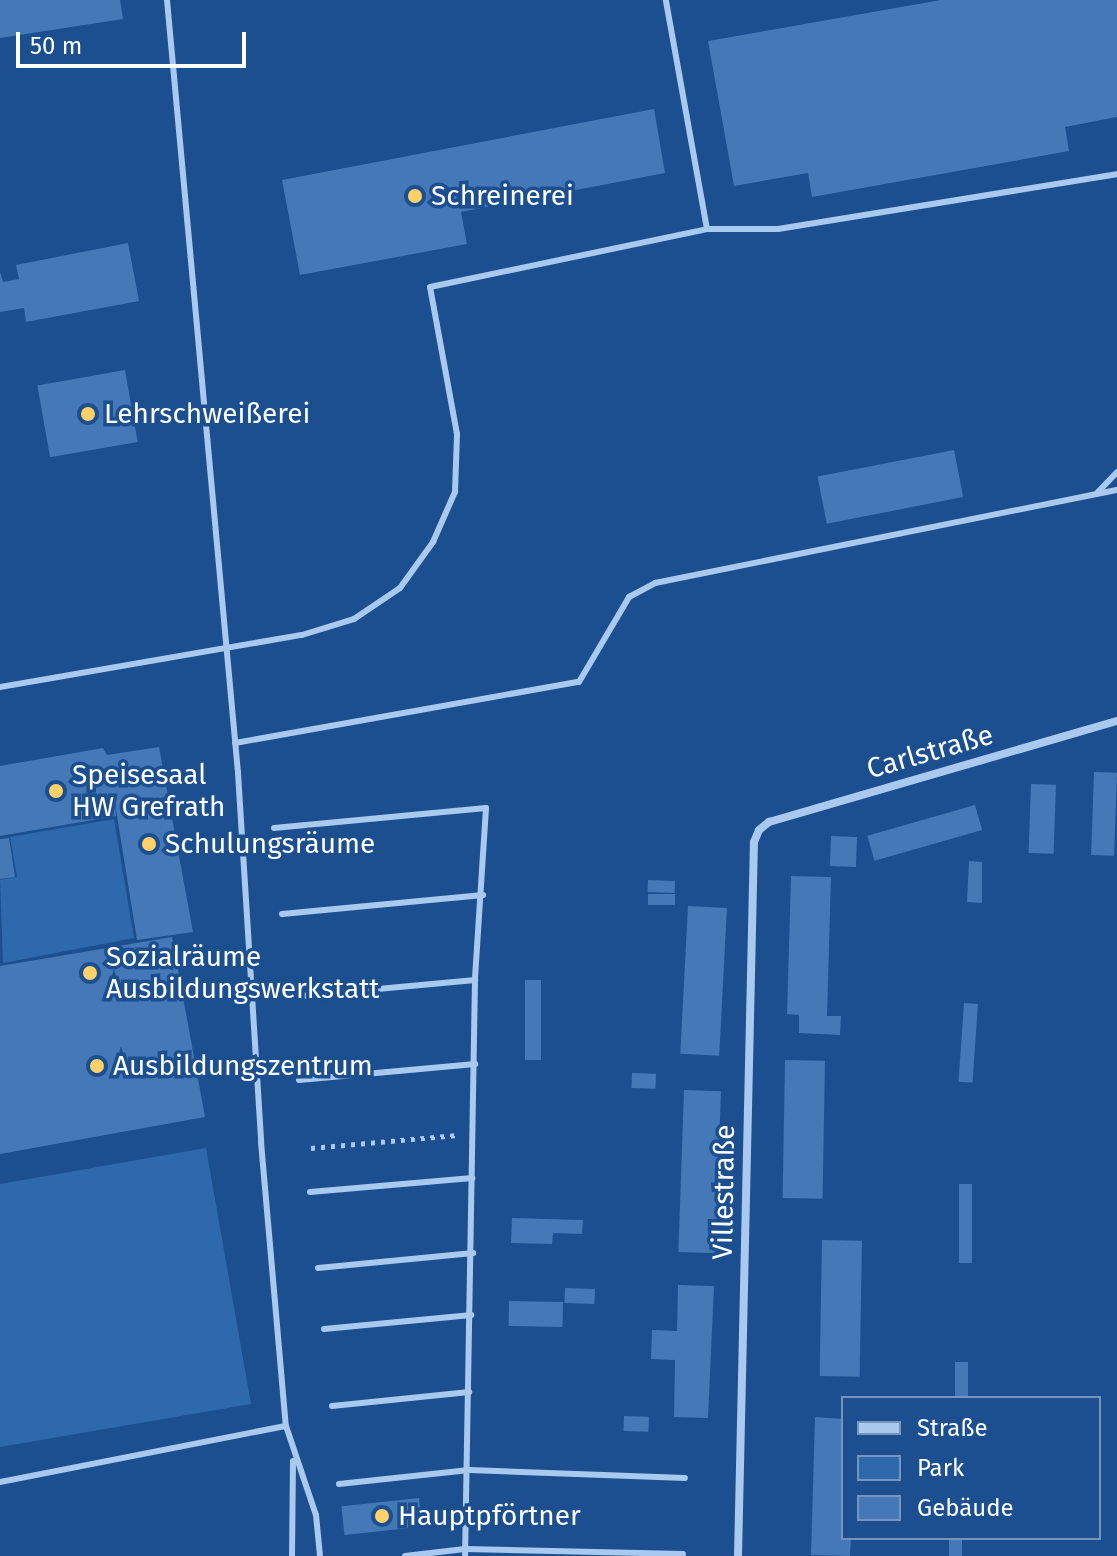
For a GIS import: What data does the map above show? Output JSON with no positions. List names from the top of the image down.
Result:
{
  "streets": {
    "street": ["Carlstraße", "Villestraße"]
  },
  "crossings": [
    ["Carlstraße", "Villestraße"]
  ],
  "places": [
    "Schreinerei",
    "Lehrschweißerei",
    "Speisesaal HW Grefrath",
    "Schulungsräume",
    "Sozialräume Ausbildungswerkstatt",
    "Ausbildungszentrum",
    "Hauptpförtner"
  ],
  "legend": ["Straße", "Park", "Gebäude"],
  "scale_bar": "50 m"
}
